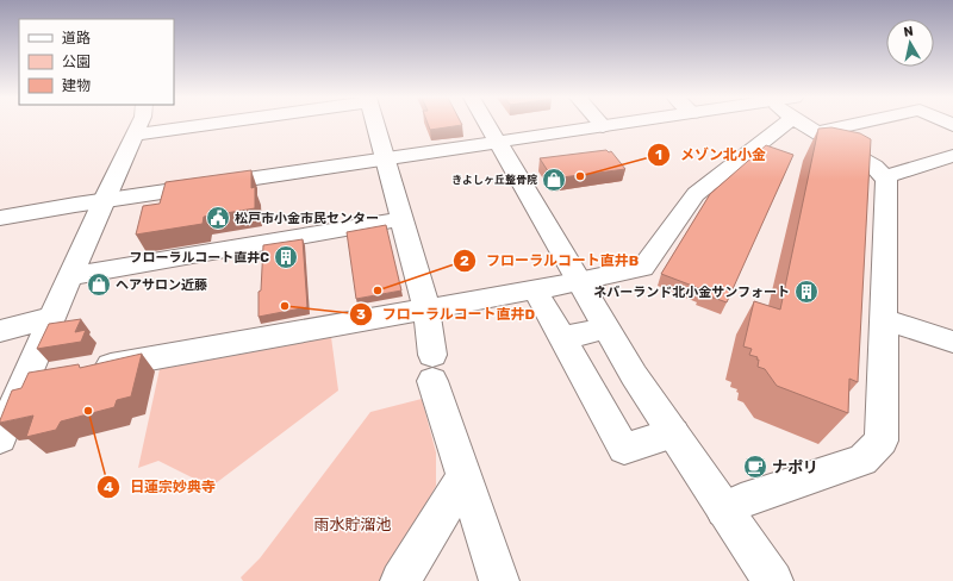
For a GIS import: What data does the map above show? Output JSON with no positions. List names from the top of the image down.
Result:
{
  "parks": ["雨水貯溜池"],
  "places": {
    "other": [
      "メゾン北小金",
      "フローラルコート直井B",
      "フローラルコート直井D",
      "日蓮宗妙典寺"
    ],
    "shop": ["きよしヶ丘整骨院", "ヘアサロン近藤"],
    "public building": ["松戸市小金市民センター"],
    "building": ["フローラルコート直井C", "ネバーランド北小金サンフォート"],
    "cafe": ["ナポリ"]
  },
  "legend": ["道路", "公園", "建物"],
  "north": "top"
}
